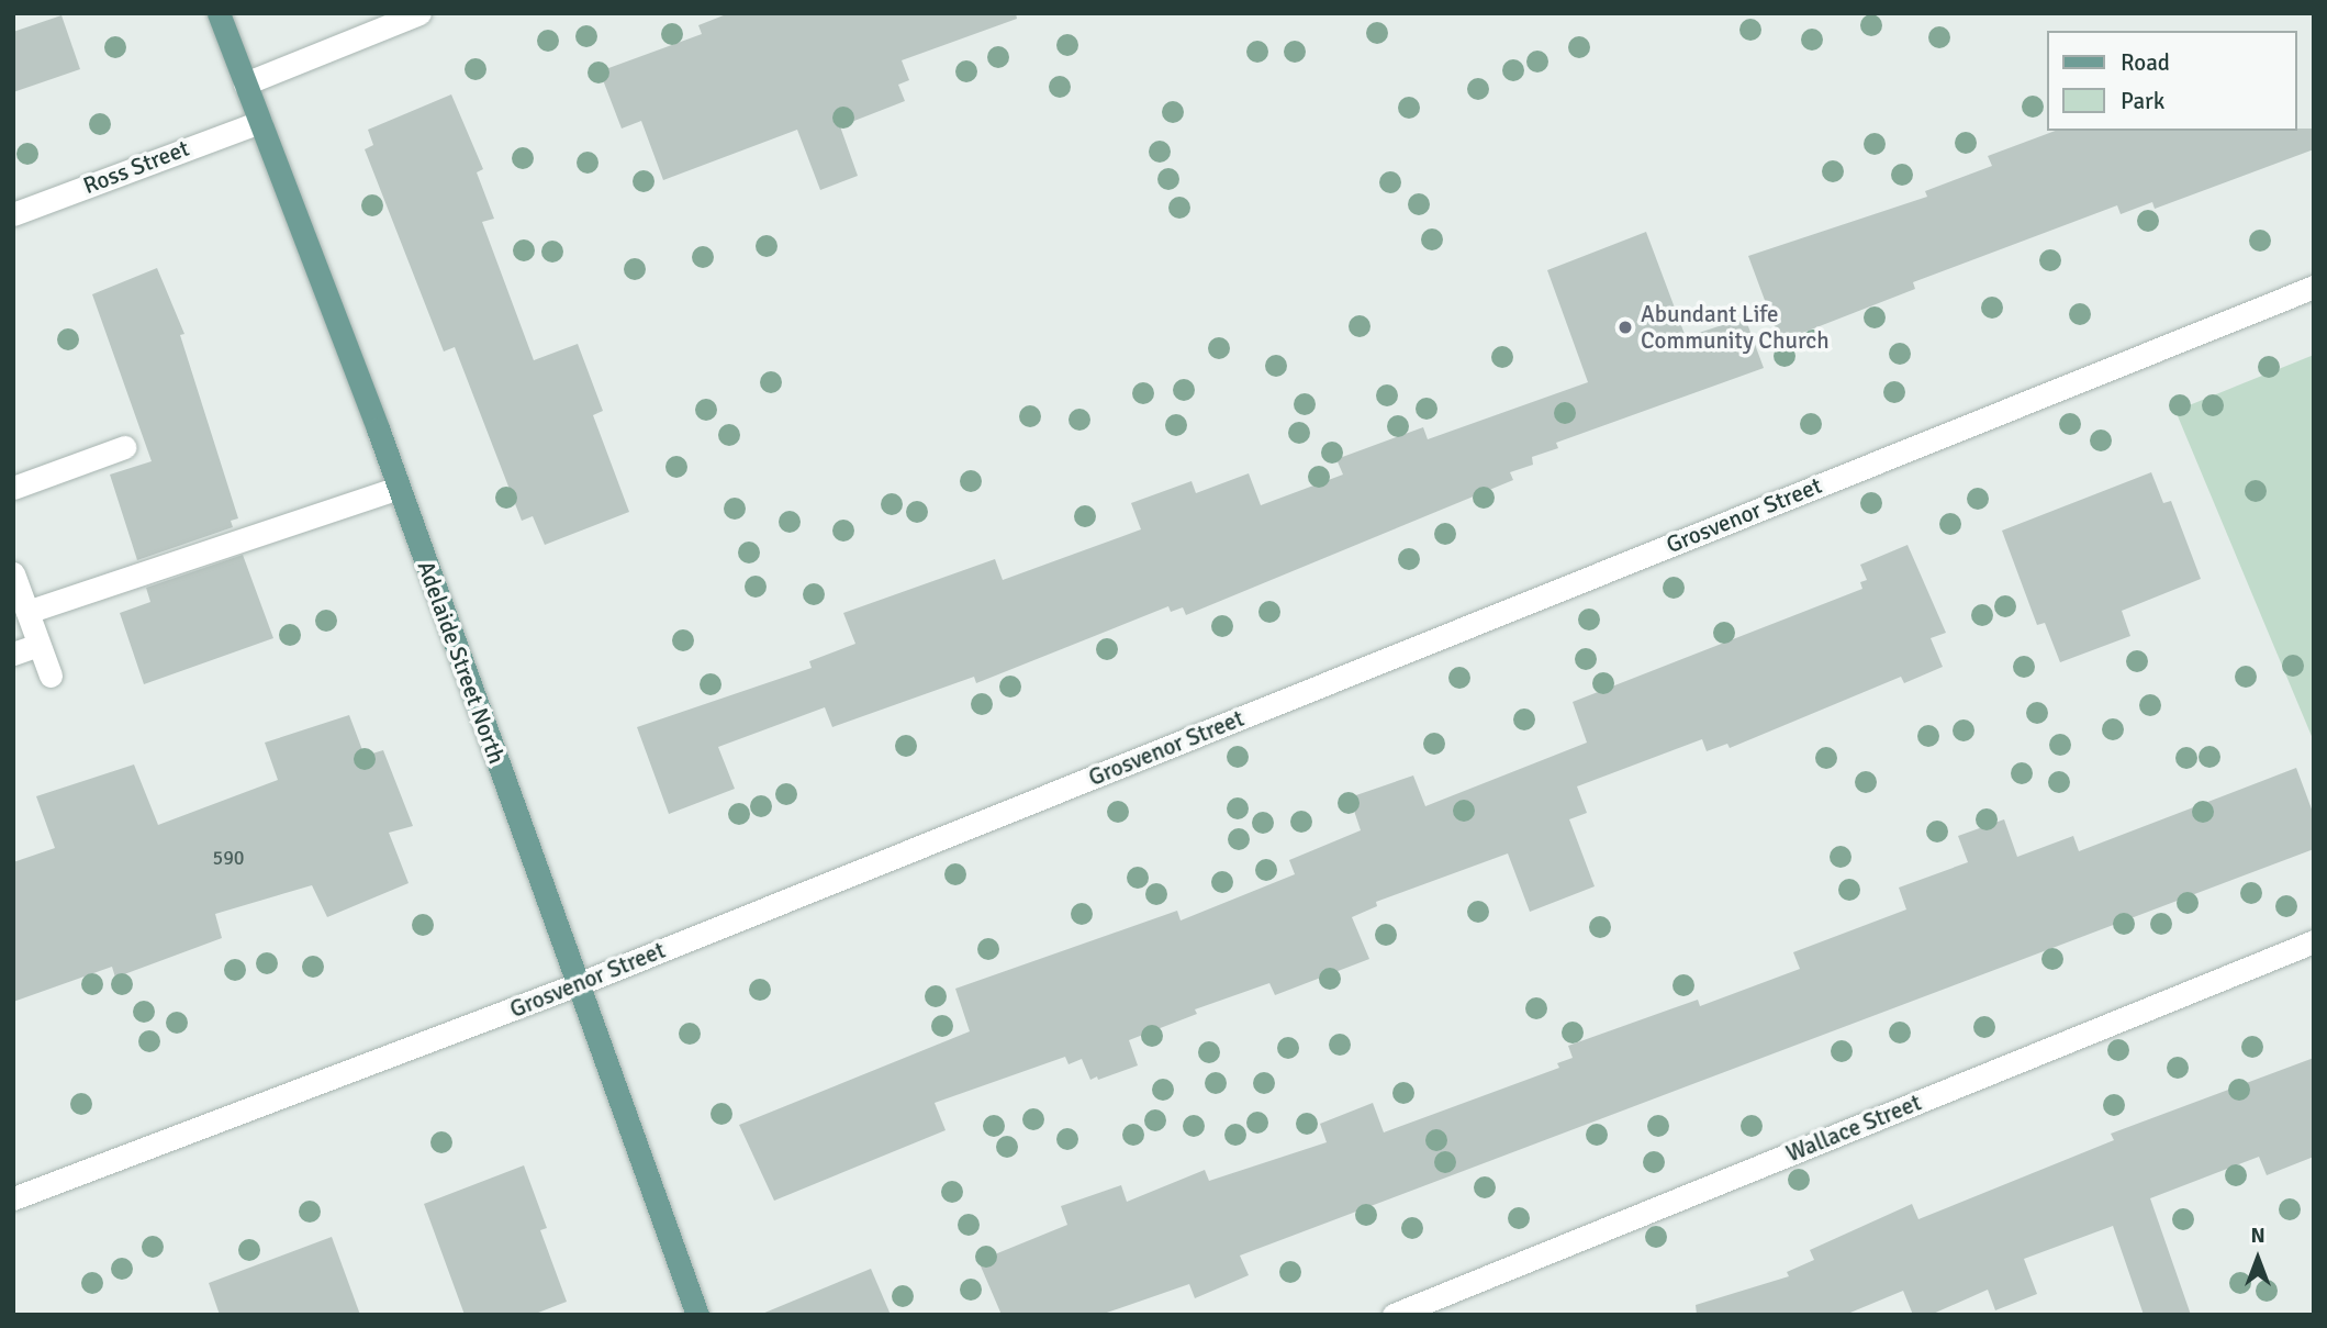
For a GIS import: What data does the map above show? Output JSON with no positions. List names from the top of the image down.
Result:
{
  "streets": {
    "main road": ["Adelaide Street North"],
    "street": ["Ross Street", "Grosvenor Street", "Wallace Street"]
  },
  "crossings": [
    ["Ross Street", "Adelaide Street North"],
    ["Grosvenor Street", "Adelaide Street North"]
  ],
  "places": ["Abundant Life Community Church"],
  "house_numbers": ["590"],
  "legend": ["Road", "Park"],
  "north": "top"
}
